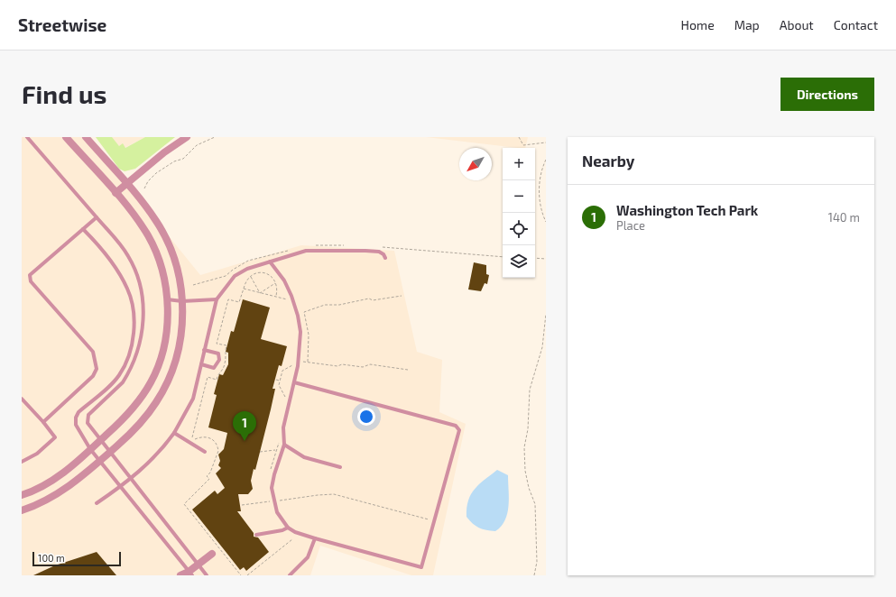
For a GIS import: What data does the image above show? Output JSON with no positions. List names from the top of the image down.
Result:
{
  "scale_bar": "100 m",
  "north": "bottom left",
  "page": {
    "header": "Streetwise",
    "nav": [
      "Home",
      "Map",
      "About",
      "Contact"
    ],
    "buttons": "Directions",
    "title": "Find us",
    "heading": "Nearby",
    "map_buttons": ["+", "−"],
    "list": [
      {
        "mark": "1",
        "name": "Washington Tech Park",
        "note": "Place",
        "value": "140 m"
      }
    ],
    "pins": "1",
    "scale": "100 m"
  }
}
